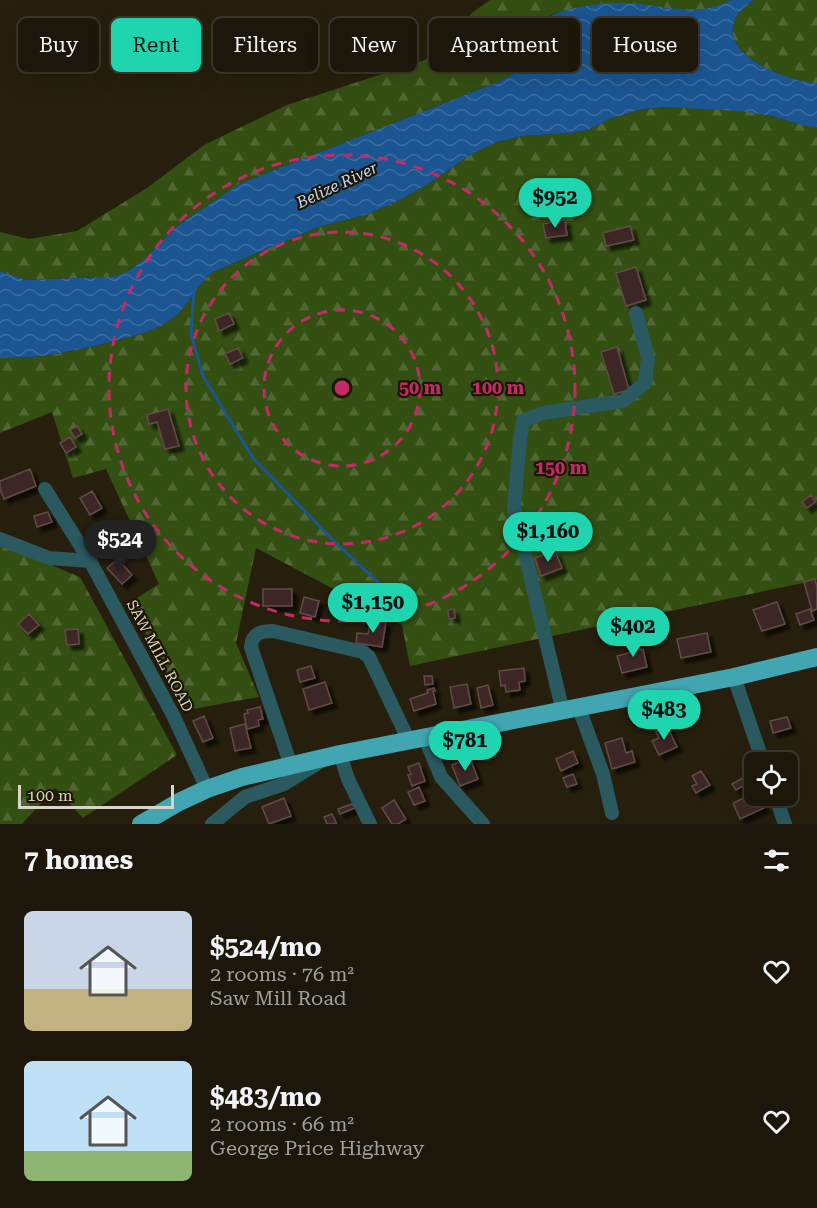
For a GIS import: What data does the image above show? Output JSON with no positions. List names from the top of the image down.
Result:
{
  "streets": {
    "street": ["SAW MILL ROAD"]
  },
  "water": ["Belize River"],
  "scale_bar": "100 m",
  "page": {
    "chip": [
      "Buy",
      "Rent",
      "Filters",
      "New",
      "Apartment",
      "House"
    ],
    "price": [
      "$952",
      "$1,160",
      "$524",
      "$1,150",
      "$402",
      "$483",
      "$781"
    ],
    "scale": "100 m",
    "heading": "7 homes",
    "list": [
      {
        "name": "$524/mo",
        "note": "2 rooms · 76 m² · Saw Mill Road"
      },
      {
        "name": "$483/mo",
        "note": "2 rooms · 66 m² · George Price Highway"
      }
    ]
  },
  "rings": ["50 m", "100 m", "150 m"]
}
